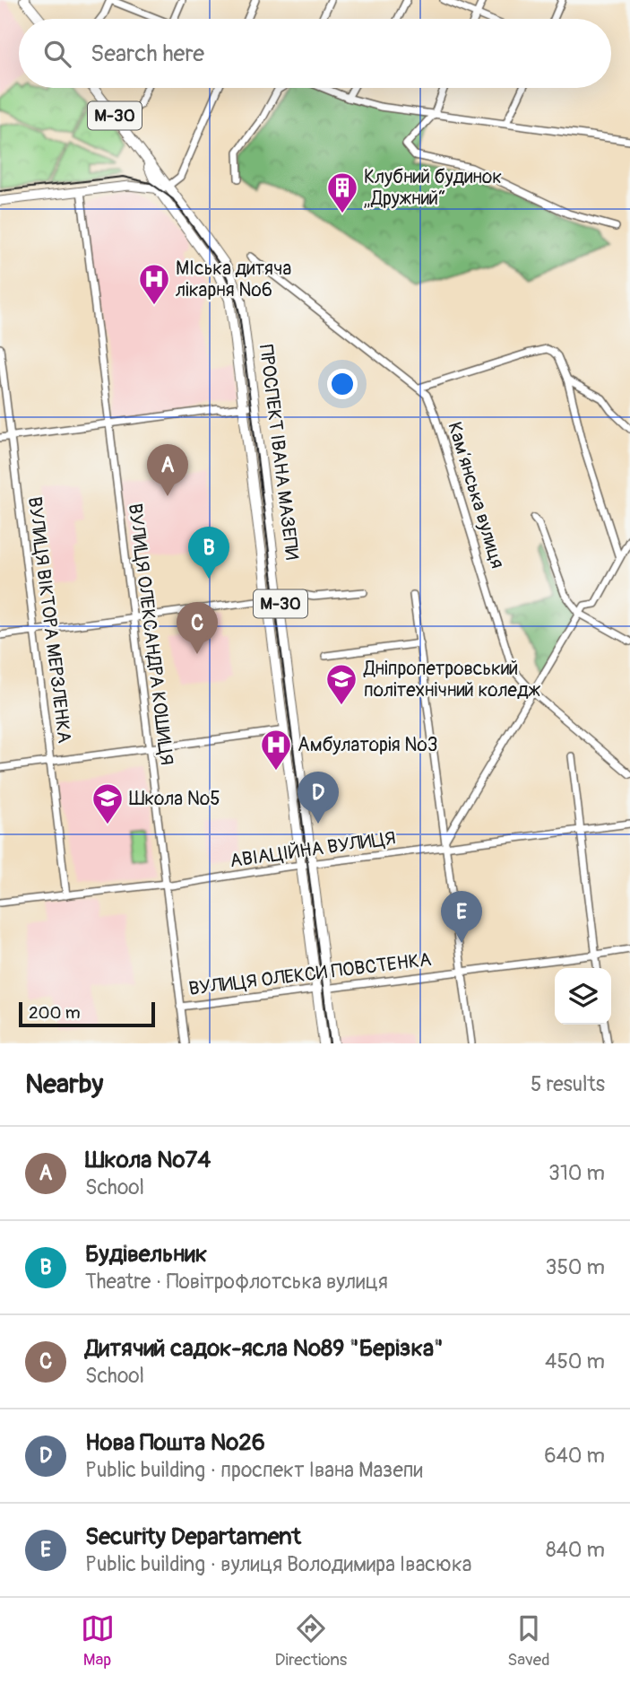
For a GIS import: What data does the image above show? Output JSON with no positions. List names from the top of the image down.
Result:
{
  "streets": {
    "highway": ["М-30", "ПРОСПЕКТ ІВАНА МАЗЕПИ"],
    "street": [
      "Камʼянська вулиця",
      "ВУЛИЦЯ ВІКТОРА МЕРЗЛЕНКА",
      "ВУЛИЦЯ ОЛЕКСАНДРА КОШИЦЯ",
      "АВІАЦІЙНА ВУЛИЦЯ",
      "ВУЛИЦЯ ОЛЕКСИ ПОВСТЕНКА"
    ]
  },
  "crossings": [
    ["М-30", "ПРОСПЕКТ ІВАНА МАЗЕПИ"],
    ["ПРОСПЕКТ ІВАНА МАЗЕПИ", "АВІАЦІЙНА ВУЛИЦЯ"],
    ["ПРОСПЕКТ ІВАНА МАЗЕПИ", "ВУЛИЦЯ ОЛЕКСИ ПОВСТЕНКА"],
    ["ВУЛИЦЯ ВІКТОРА МЕРЗЛЕНКА", "АВІАЦІЙНА ВУЛИЦЯ"],
    ["ВУЛИЦЯ ОЛЕКСАНДРА КОШИЦЯ", "АВІАЦІЙНА ВУЛИЦЯ"],
    ["ВУЛИЦЯ ОЛЕКСАНДРА КОШИЦЯ", "ВУЛИЦЯ ОЛЕКСИ ПОВСТЕНКА"]
  ],
  "places": {
    "building": ["Клубний будинок „Дружний“"],
    "hospital": ["МІська дитяча лікарня №6", "Амбулаторія №3"],
    "school or university": ["Дніпропетровський політехнічний коледж", "Школа №5"]
  },
  "scale_bar": "200 m",
  "page": {
    "search": "Search here",
    "pins": [
      "A",
      "B",
      "C",
      "D",
      "E"
    ],
    "scale": "200 m",
    "heading": ["Nearby", "5 results"],
    "list": [
      {
        "mark": "A",
        "name": "Школа №74",
        "note": "School",
        "value": "310 m"
      },
      {
        "mark": "B",
        "name": "Будівельник",
        "note": "Theatre · Повітрофлотська вулиця",
        "value": "350 m"
      },
      {
        "mark": "C",
        "name": "Дитячий садок-ясла №89 \"Берізка\"",
        "note": "School",
        "value": "450 m"
      },
      {
        "mark": "D",
        "name": "Нова Пошта №26",
        "note": "Public building · проспект Івана Мазепи",
        "value": "640 m"
      },
      {
        "mark": "E",
        "name": "Security Departament",
        "note": "Public building · вулиця Володимира Івасюка",
        "value": "840 m"
      }
    ],
    "nav": ["Map", "Directions", "Saved"]
  }
}
